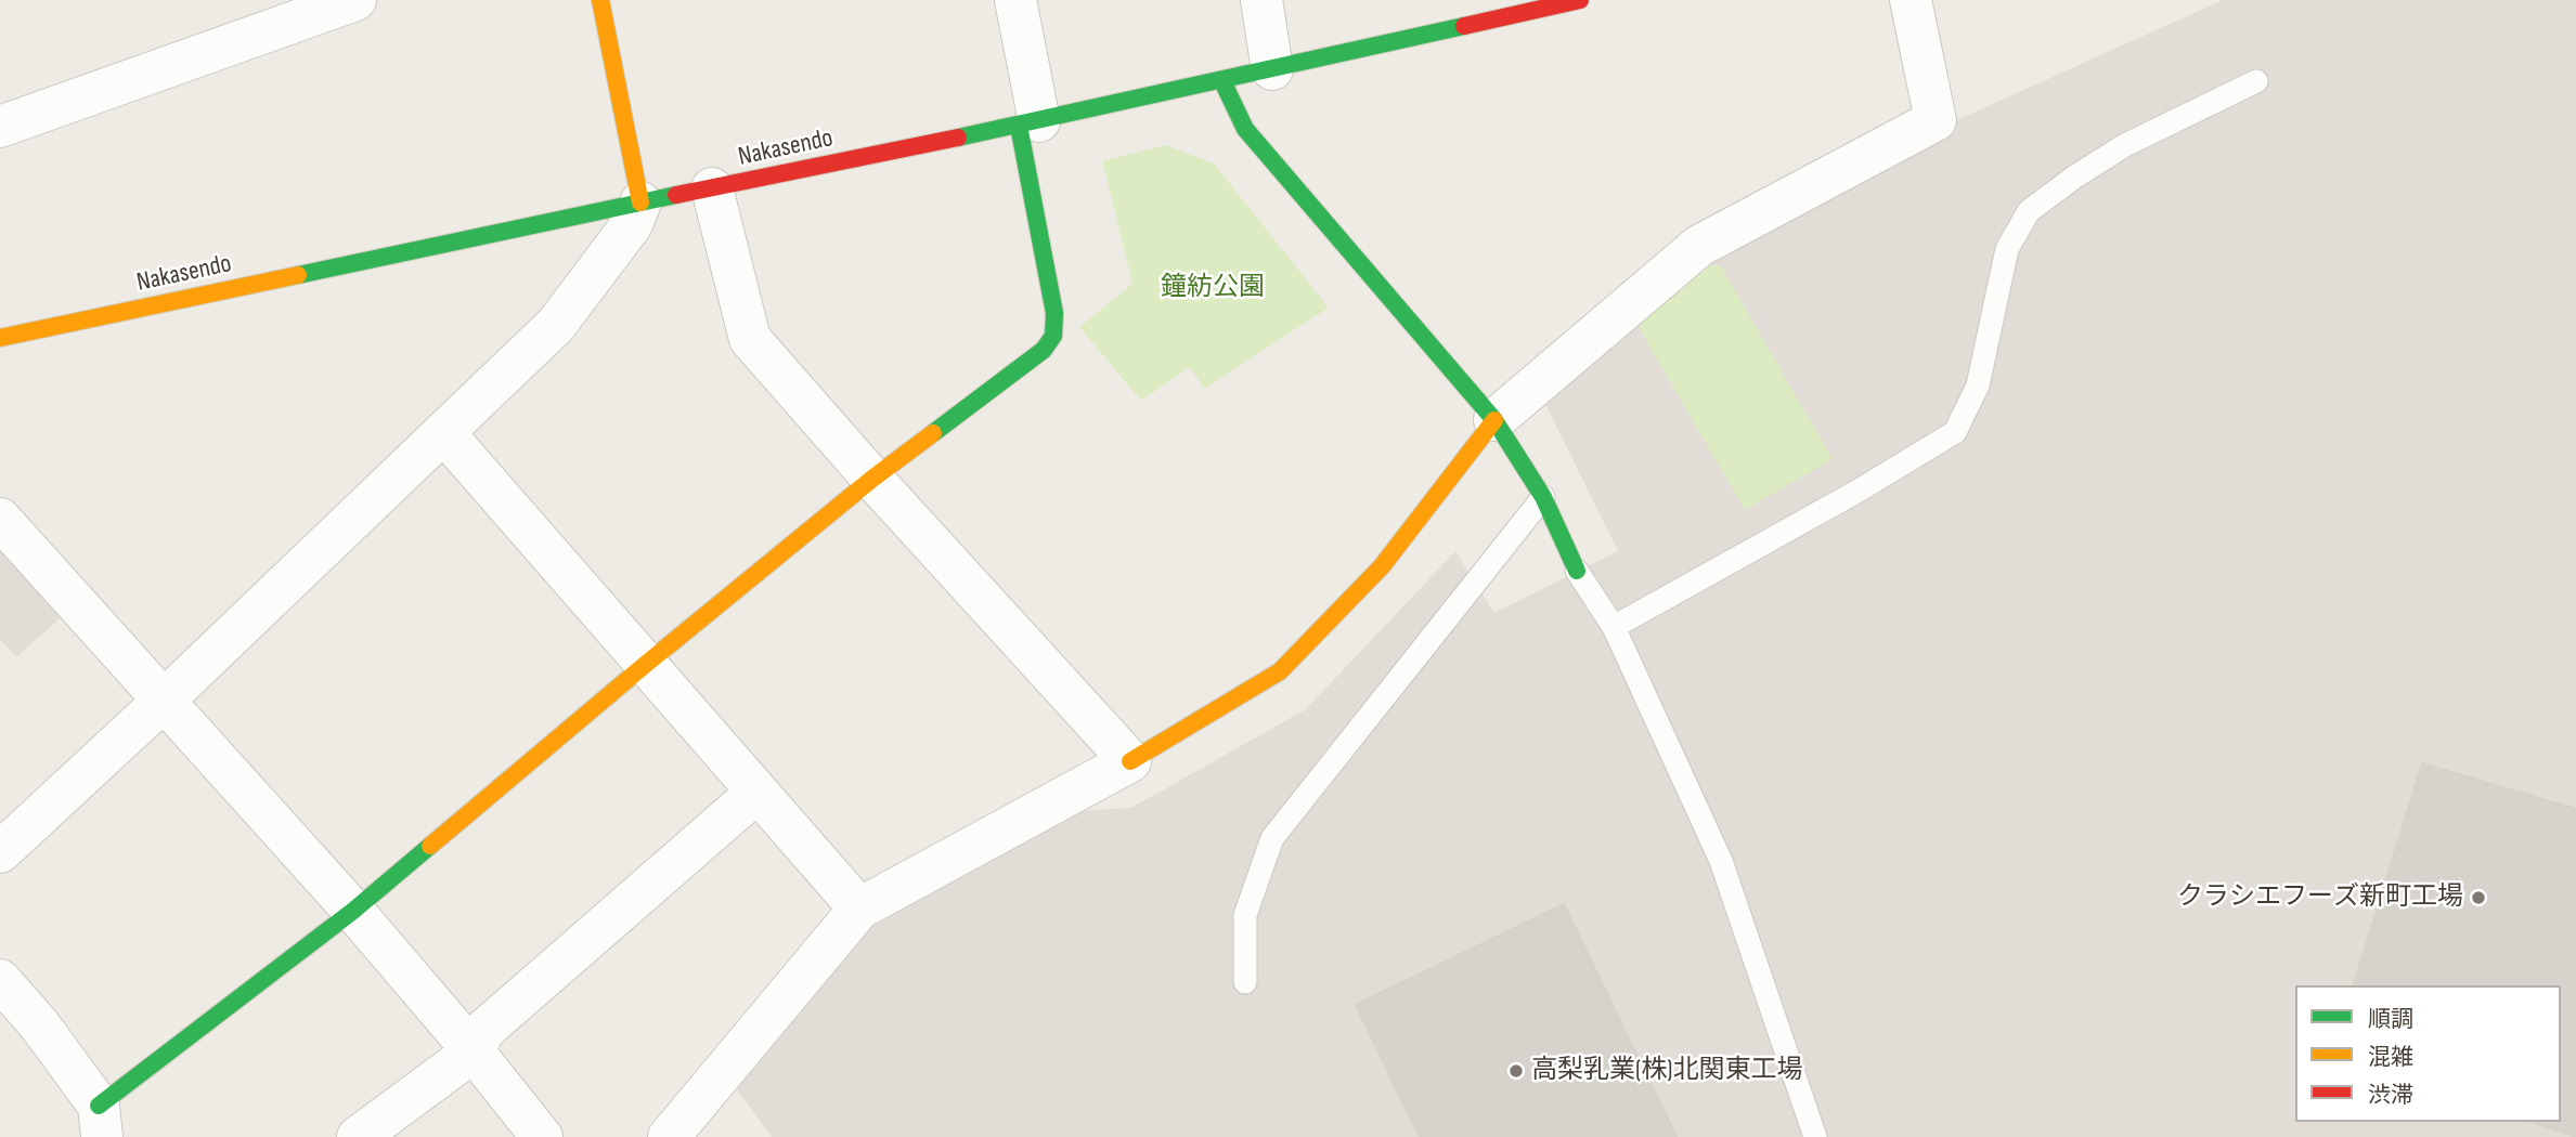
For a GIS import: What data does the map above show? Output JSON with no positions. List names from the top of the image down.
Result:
{
  "streets": {
    "main road": ["Nakasendo"]
  },
  "parks": ["鐘紡公園"],
  "places": ["クラシエフーズ新町工場", "高梨乳業(株)北関東工場"],
  "legend": ["順調", "混雑", "渋滞"]
}
